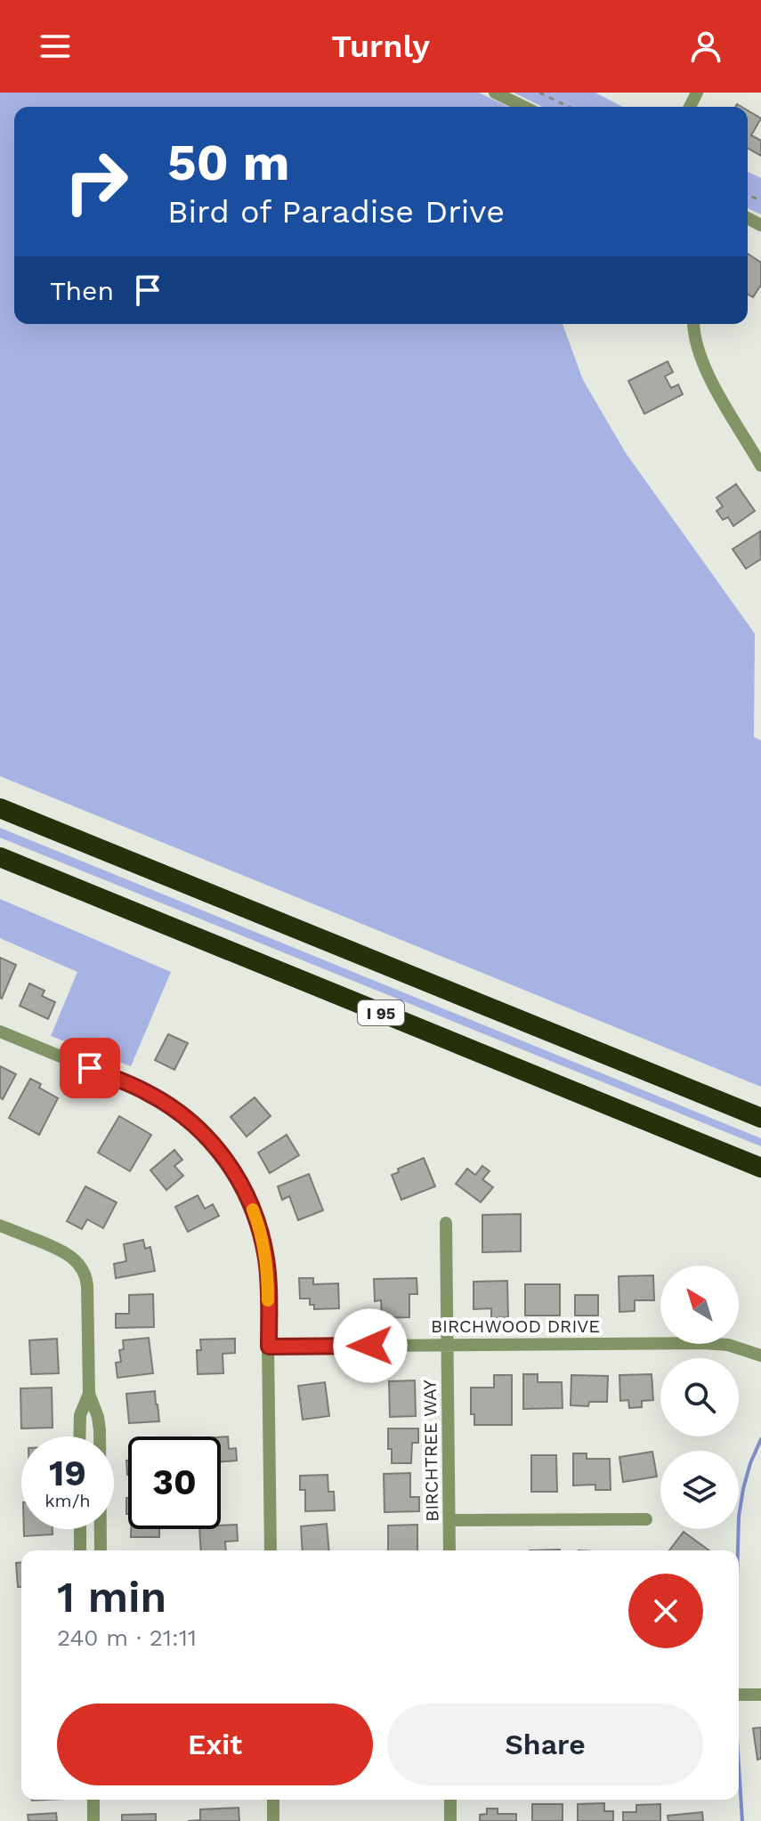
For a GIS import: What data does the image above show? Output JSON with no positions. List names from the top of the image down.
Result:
{
  "streets": {
    "highway": ["I 95"],
    "street": ["BIRCHWOOD DRIVE", "BIRCHTREE WAY"]
  },
  "crossings": [
    ["BIRCHWOOD DRIVE", "BIRCHTREE WAY"]
  ],
  "north": "top left",
  "page": {
    "header": "Turnly",
    "turn": ["50 m", "Bird of Paradise Drive"],
    "then": "Then",
    "speed": "19 km/h",
    "limit": "30",
    "heading": ["1 min", "240 m · 21:11"],
    "buttons": ["Exit", "Share"]
  }
}
